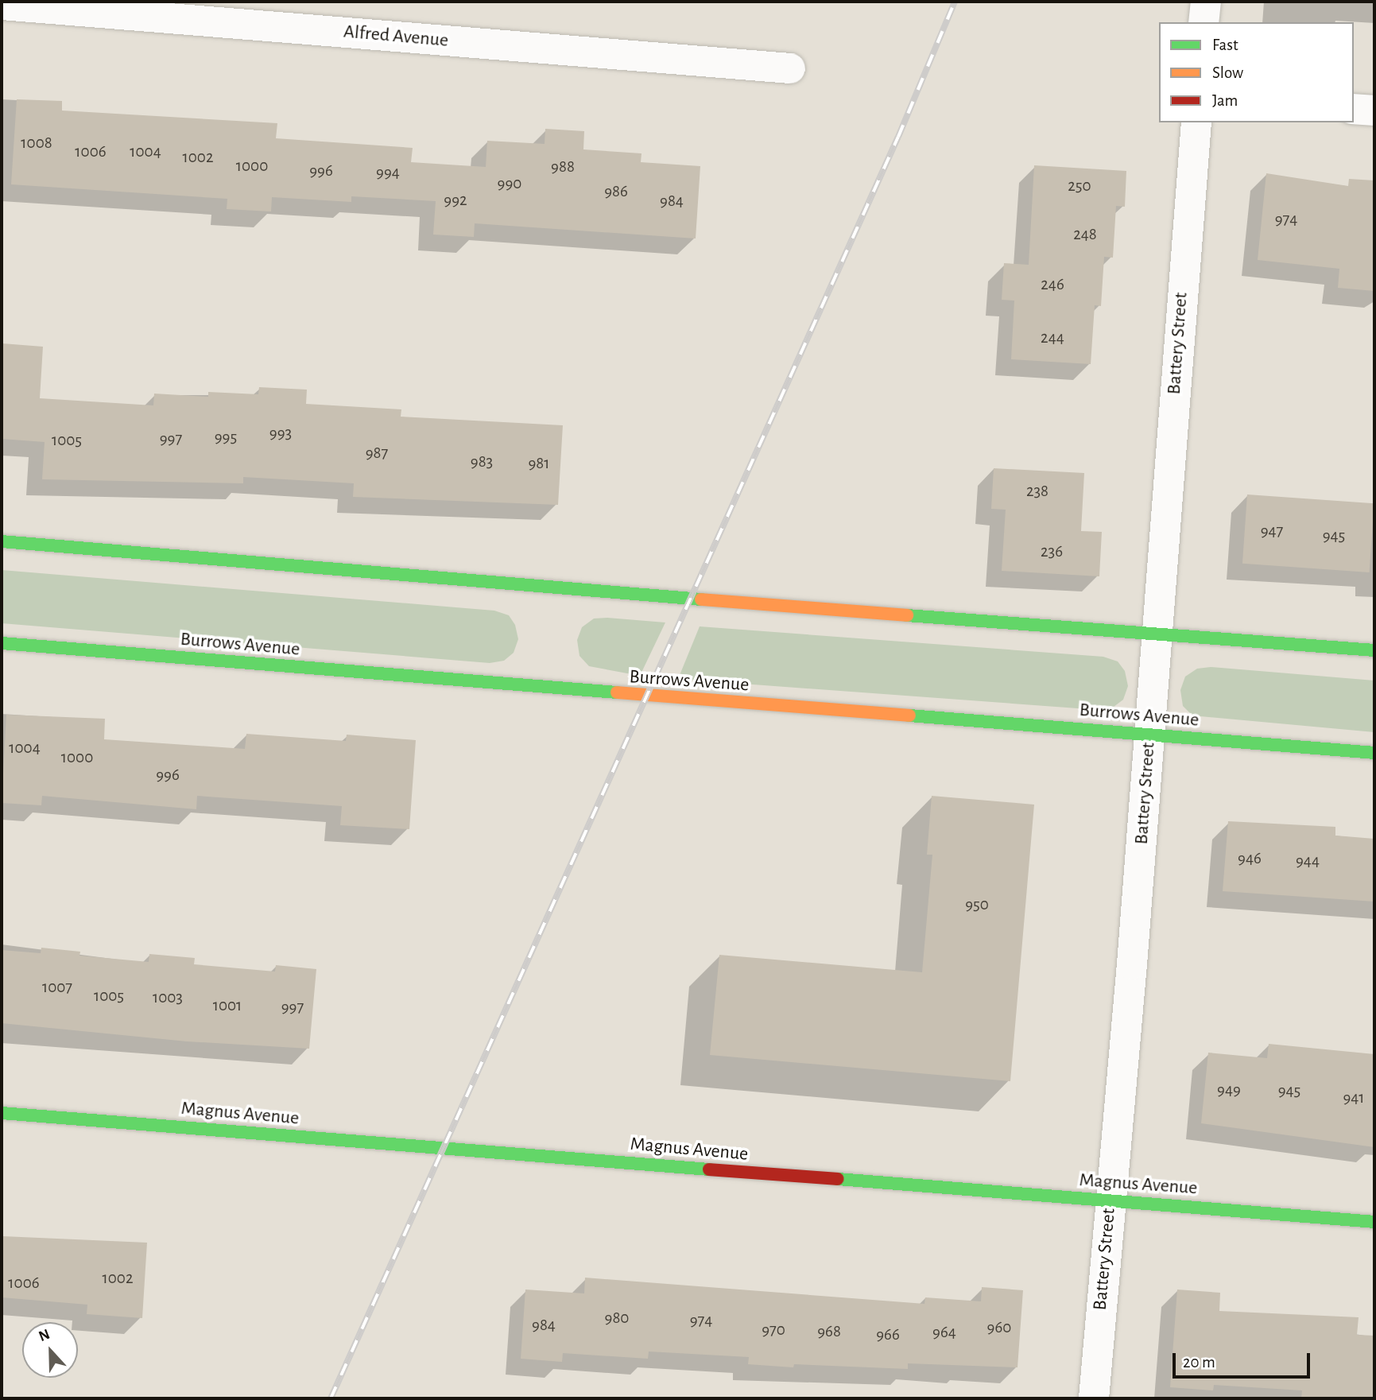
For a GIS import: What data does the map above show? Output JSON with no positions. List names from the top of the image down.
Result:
{
  "streets": {
    "street": [
      "Alfred Avenue",
      "Battery Street",
      "Burrows Avenue",
      "Magnus Avenue"
    ]
  },
  "crossings": [
    ["Battery Street", "Burrows Avenue"],
    ["Battery Street", "Magnus Avenue"]
  ],
  "house_numbers": [
    "1008",
    "1006",
    "1004",
    "1002",
    "1000",
    "988",
    "996",
    "994",
    "990",
    "250",
    "986",
    "992",
    "984",
    "974",
    "248",
    "246",
    "244",
    "993",
    "995",
    "997",
    "1005",
    "987",
    "983",
    "981",
    "238",
    "947",
    "945",
    "236",
    "1004",
    "1000",
    "996",
    "946",
    "944",
    "950",
    "1007",
    "1005",
    "1003",
    "1001",
    "997",
    "949",
    "945",
    "941",
    "1002",
    "1006",
    "980",
    "974",
    "984",
    "960",
    "970",
    "968",
    "964",
    "966"
  ],
  "legend": ["Fast", "Slow", "Jam"],
  "scale_bar": "20 m",
  "north": "top"
}
